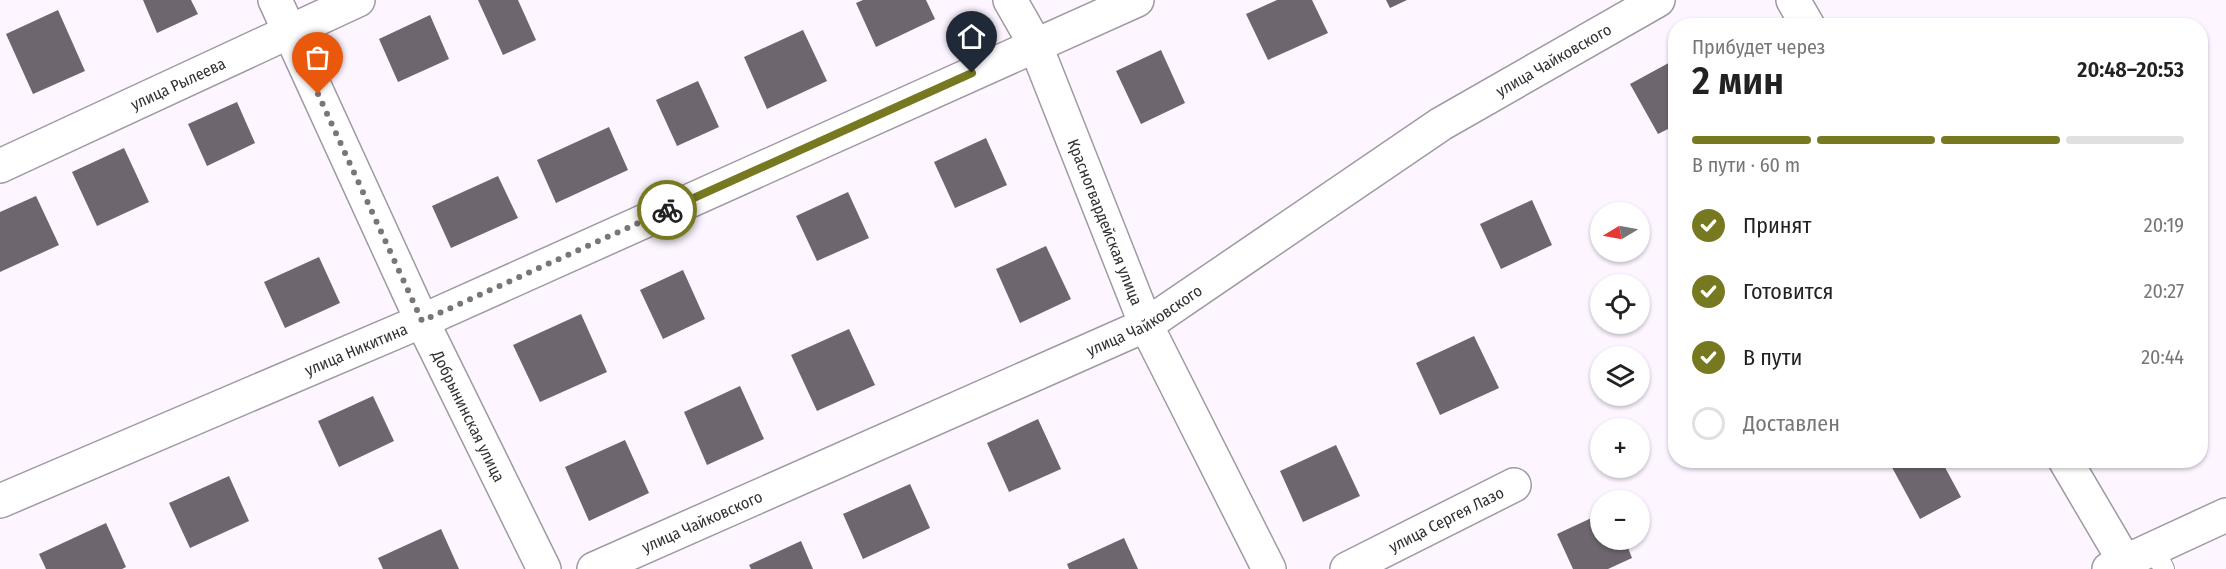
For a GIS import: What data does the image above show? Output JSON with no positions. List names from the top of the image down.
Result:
{
  "streets": {
    "street": [
      "улица Чайковского",
      "улица Рылеева",
      "Красногвардейская улица",
      "улица Никитина",
      "Добрынинская улица",
      "улица Сергея Лазо"
    ]
  },
  "crossings": [
    ["улица Чайковского", "Красногвардейская улица"],
    ["улица Рылеева", "Добрынинская улица"],
    ["Красногвардейская улица", "улица Никитина"],
    ["улица Никитина", "Добрынинская улица"]
  ],
  "north": "left",
  "page": {
    "heading": ["2 мин", "Прибудет через", "20:48–20:53"],
    "bar": "В пути · 60 m",
    "list": [
      ["Принят", "20:19"],
      ["Готовится", "20:27"],
      ["В пути", "20:44"],
      "Доставлен"
    ],
    "map_buttons": ["+", "−"]
  }
}
